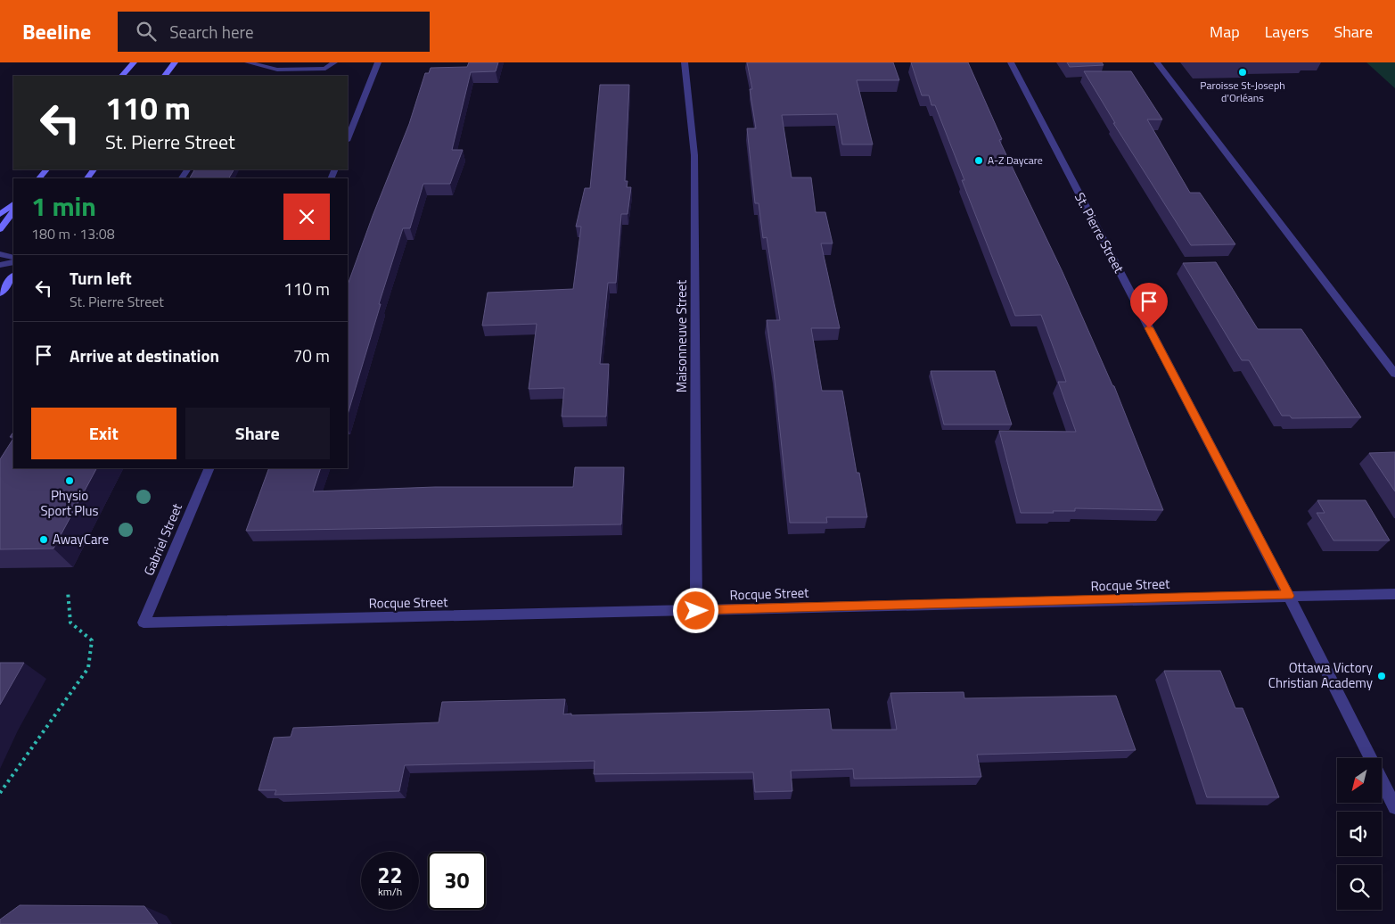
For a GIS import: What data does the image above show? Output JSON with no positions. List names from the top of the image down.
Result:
{
  "streets": {
    "street": [
      "St. Pierre Street",
      "Maisonneuve Street",
      "Gabriel Street",
      "Rocque Street"
    ]
  },
  "crossings": [
    ["St. Pierre Street", "Rocque Street"],
    ["Maisonneuve Street", "Rocque Street"],
    ["Gabriel Street", "Rocque Street"]
  ],
  "places": [
    "Paroisse St-Joseph d'Orléans",
    "A-Z Daycare",
    "Physio Sport Plus",
    "AwayCare",
    "Ottawa Victory Christian Academy"
  ],
  "north": "bottom left",
  "page": {
    "header": "Beeline",
    "search": "Search here",
    "nav": ["Map", "Layers", "Share"],
    "turn": ["110 m", "St. Pierre Street"],
    "heading": ["1 min", "180 m · 13:08"],
    "list": [
      {
        "name": "Turn left",
        "note": "St. Pierre Street",
        "value": "110 m"
      },
      {
        "name": "Arrive at destination",
        "value": "70 m"
      }
    ],
    "buttons": ["Exit", "Share"],
    "speed": "22 km/h",
    "limit": "30"
  }
}
